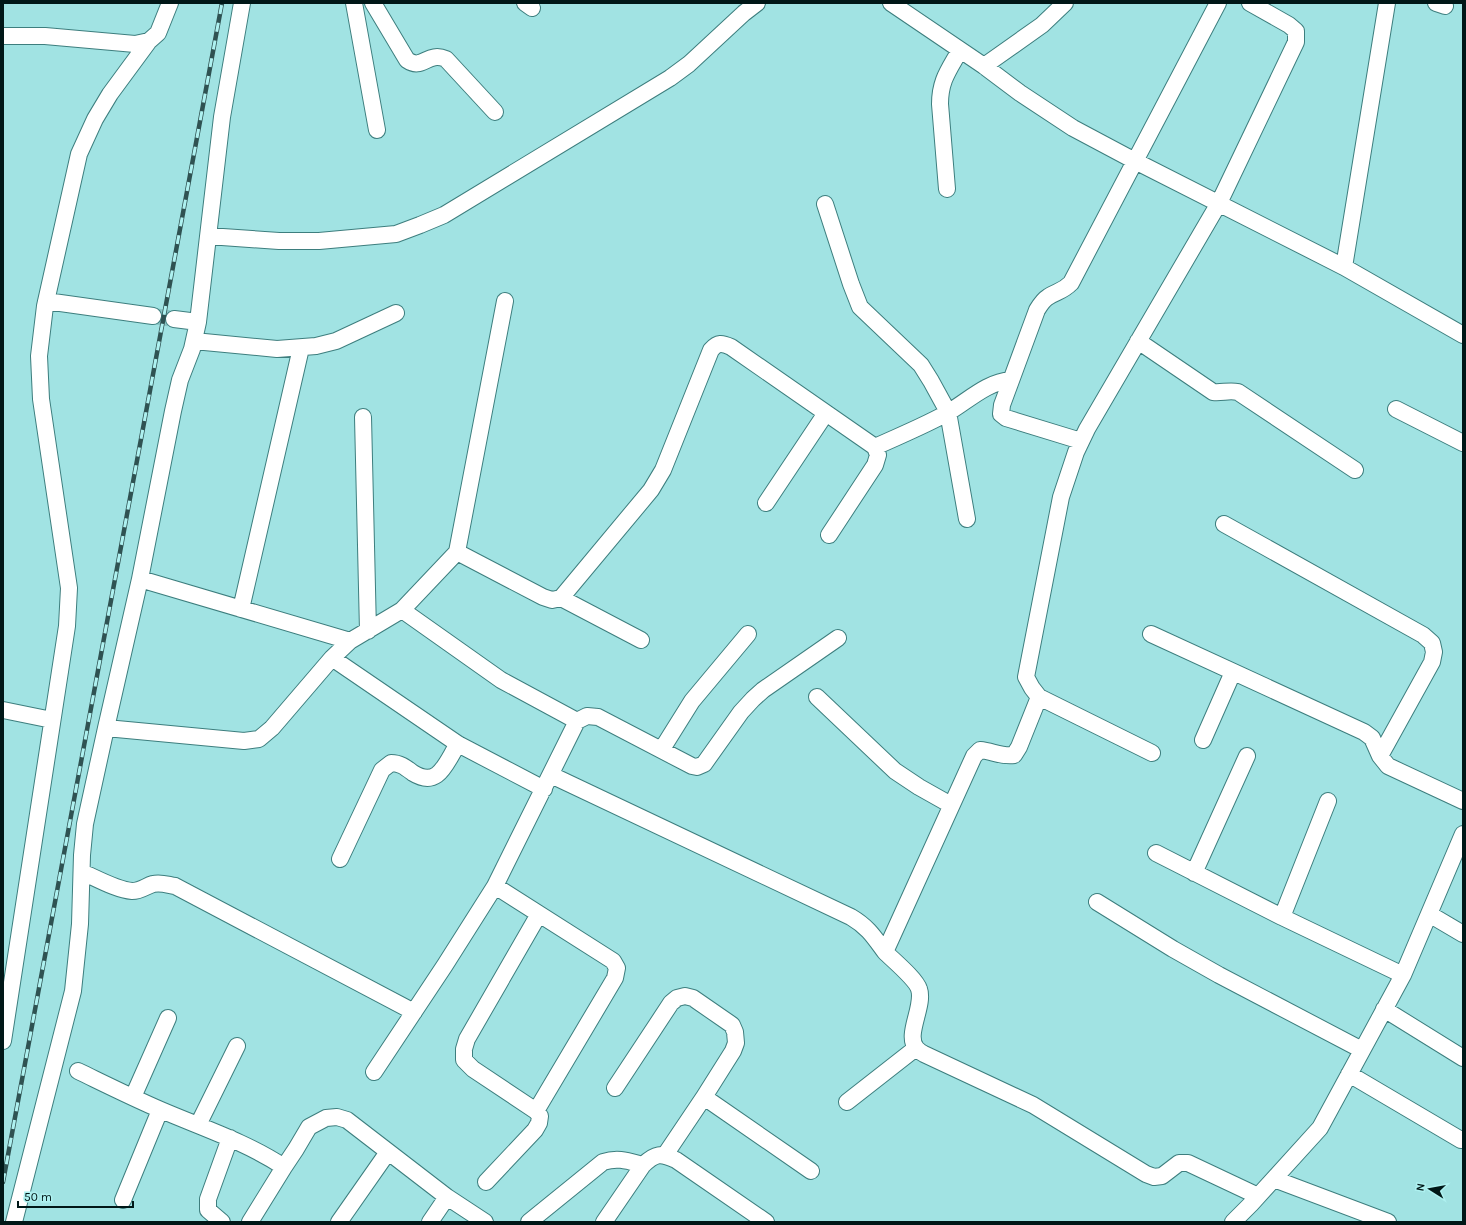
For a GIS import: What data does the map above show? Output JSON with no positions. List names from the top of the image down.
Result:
{
  "scale_bar": "50 m",
  "north": "left"
}
